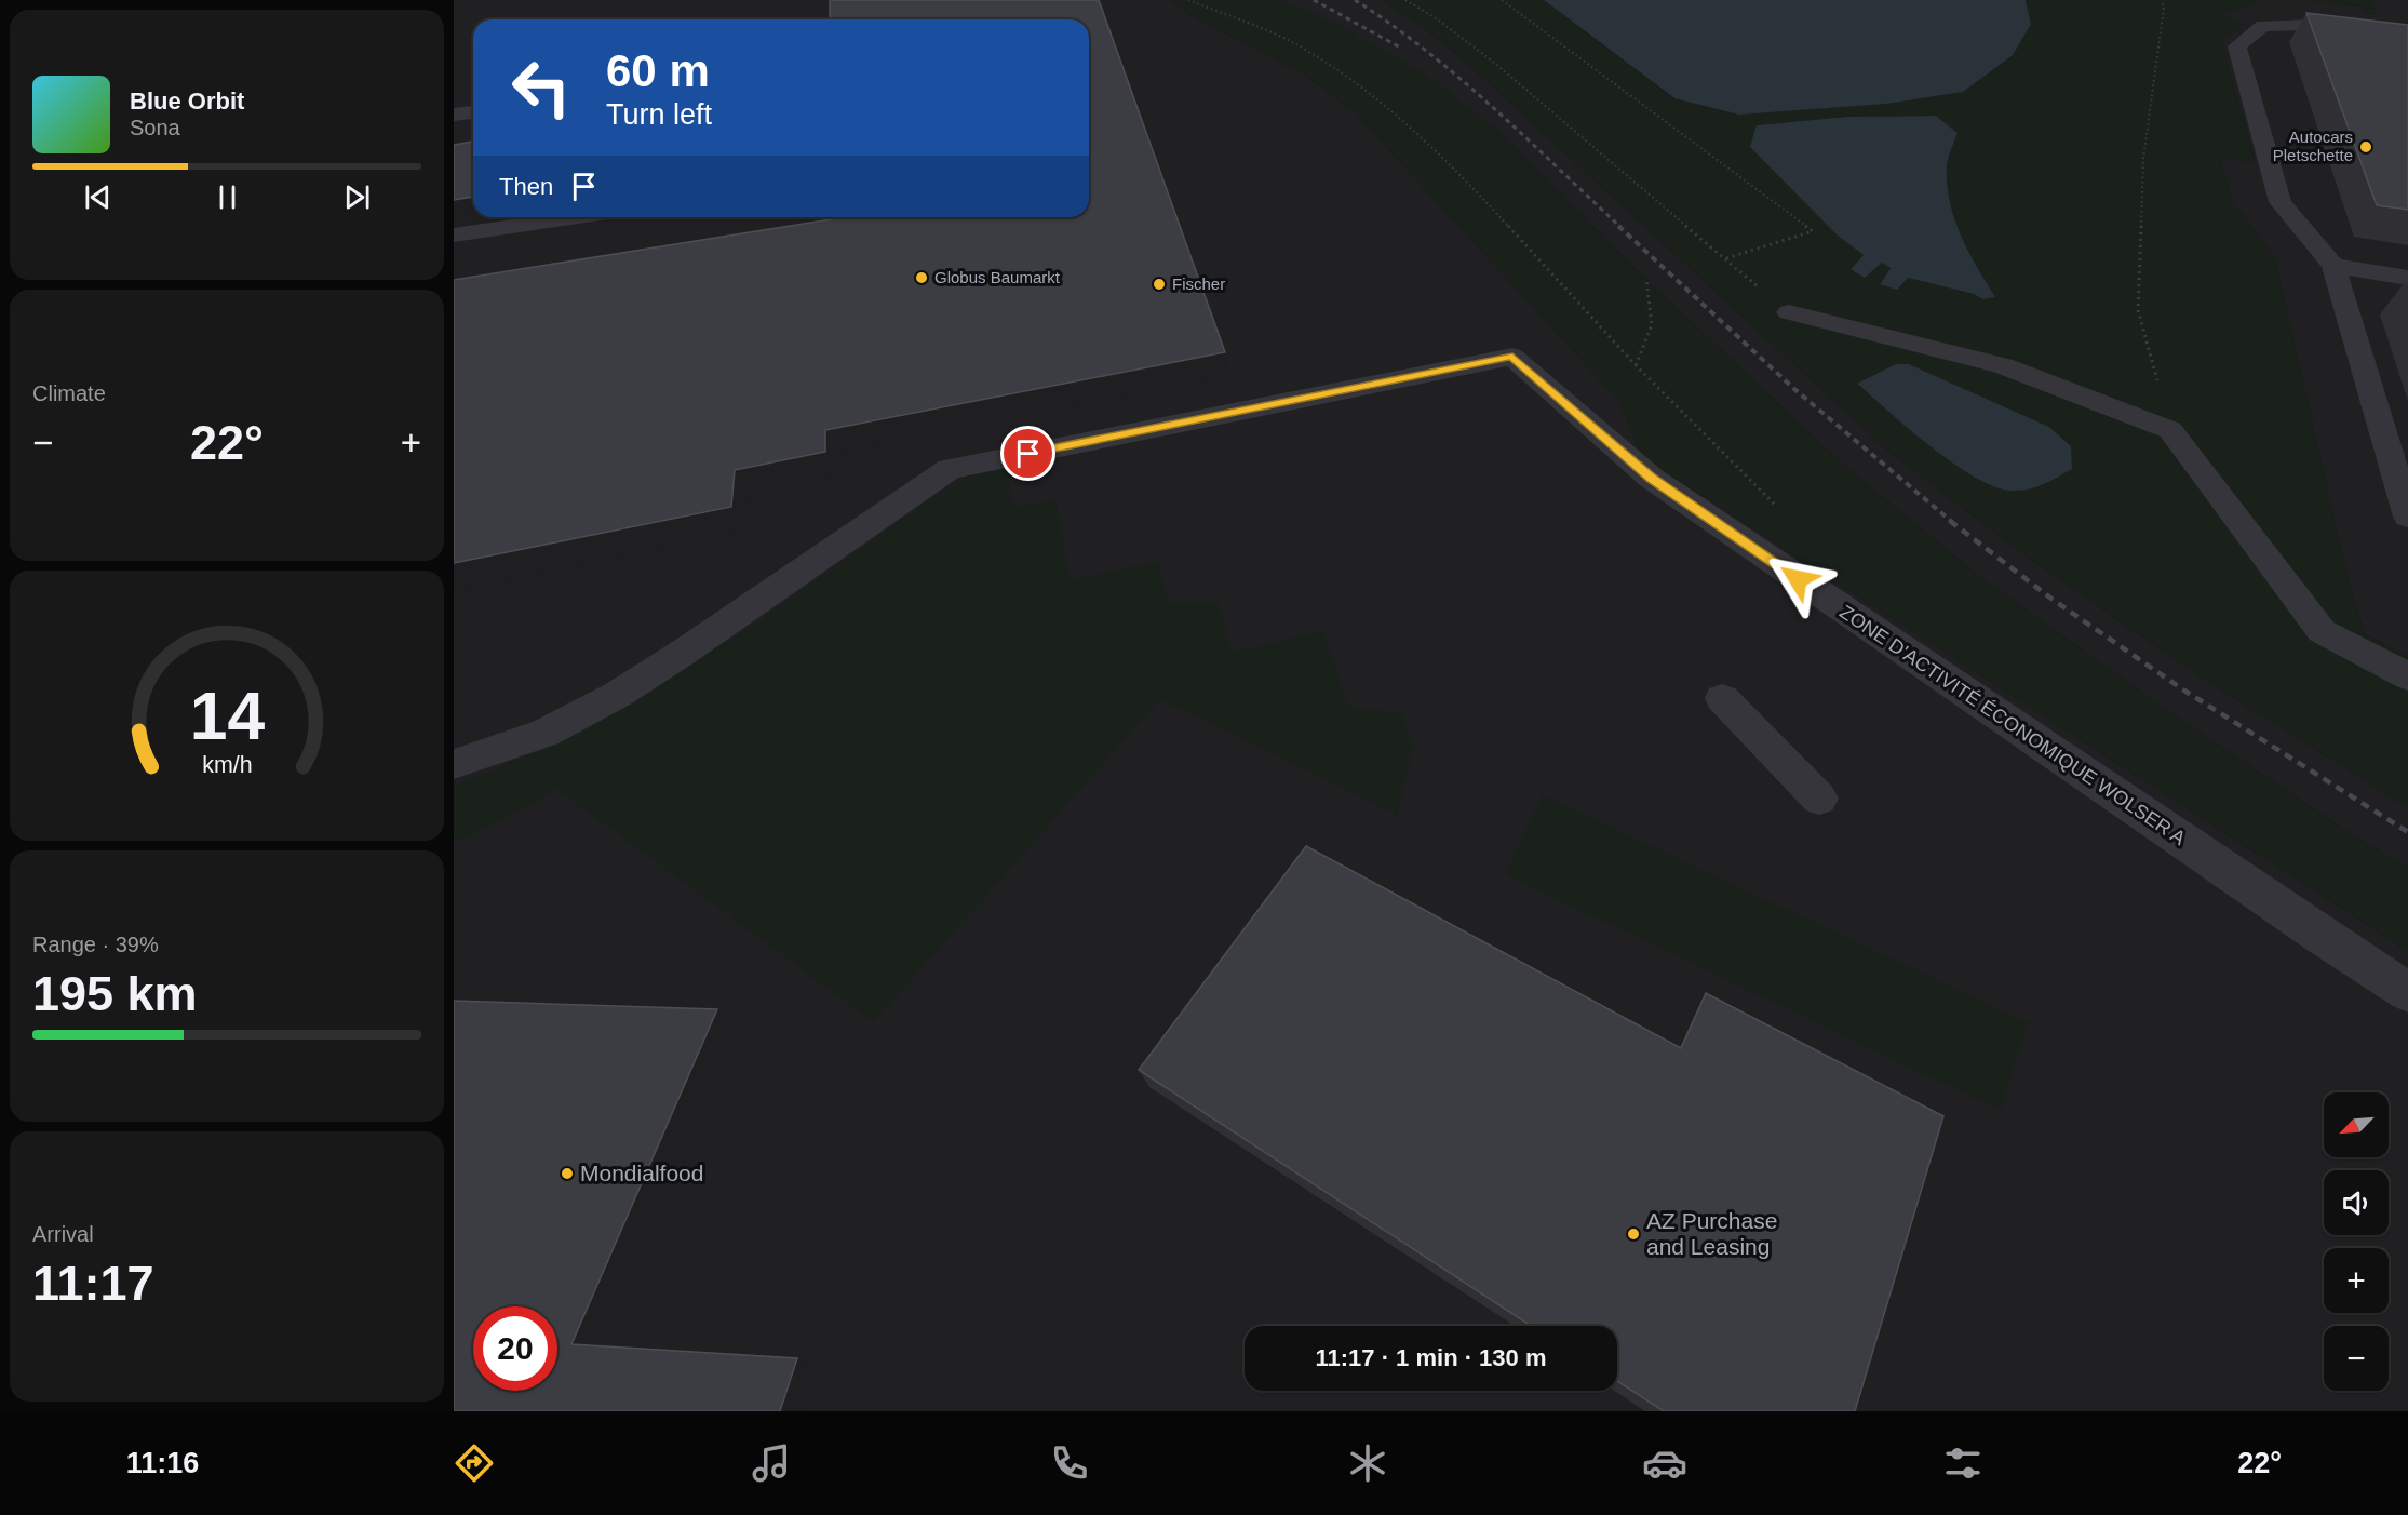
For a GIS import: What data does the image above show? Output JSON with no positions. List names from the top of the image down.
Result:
{
  "streets": {
    "lane": ["ZONE D'ACTIVITÉ ÉCONOMIQUE WOLSER A"]
  },
  "places": [
    "Autocars Pletschette",
    "Globus Baumarkt",
    "Fischer",
    "Mondialfood",
    "AZ Purchase and Leasing"
  ],
  "north": "bottom left",
  "page": {
    "turn": ["60 m", "Turn left"],
    "song": ["Blue Orbit", "Sona"],
    "then": "Then",
    "tile": [
      "Climate",
      ["Range · 39%", "195 km"],
      ["Arrival", "11:17"]
    ],
    "heat": ["−", "22°", "+"],
    "map_buttons": ["+", "−"],
    "limit": "20",
    "trip": "11:17 · 1 min · 130 m",
    "tabs": ["11:16", "22°"],
    "gauge": ["14", "km/h"]
  }
}
